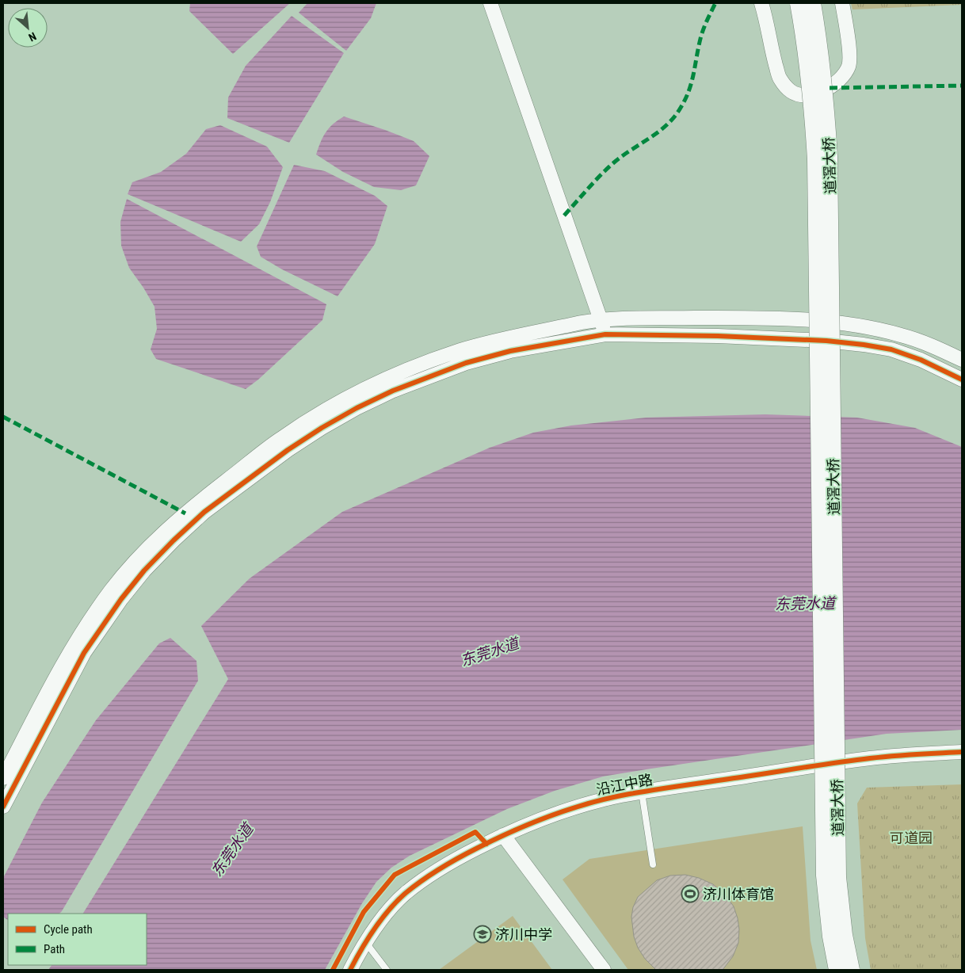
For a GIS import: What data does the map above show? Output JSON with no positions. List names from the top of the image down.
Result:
{
  "streets": {
    "main road": ["道滘大桥"],
    "street": ["沿江中路"]
  },
  "water": ["东莞水道"],
  "parks": ["可道园"],
  "places": {
    "sports": ["济川体育馆"],
    "school or university": ["济川中学"]
  },
  "legend": ["Cycle path", "Path"],
  "north": "bottom right"
}
